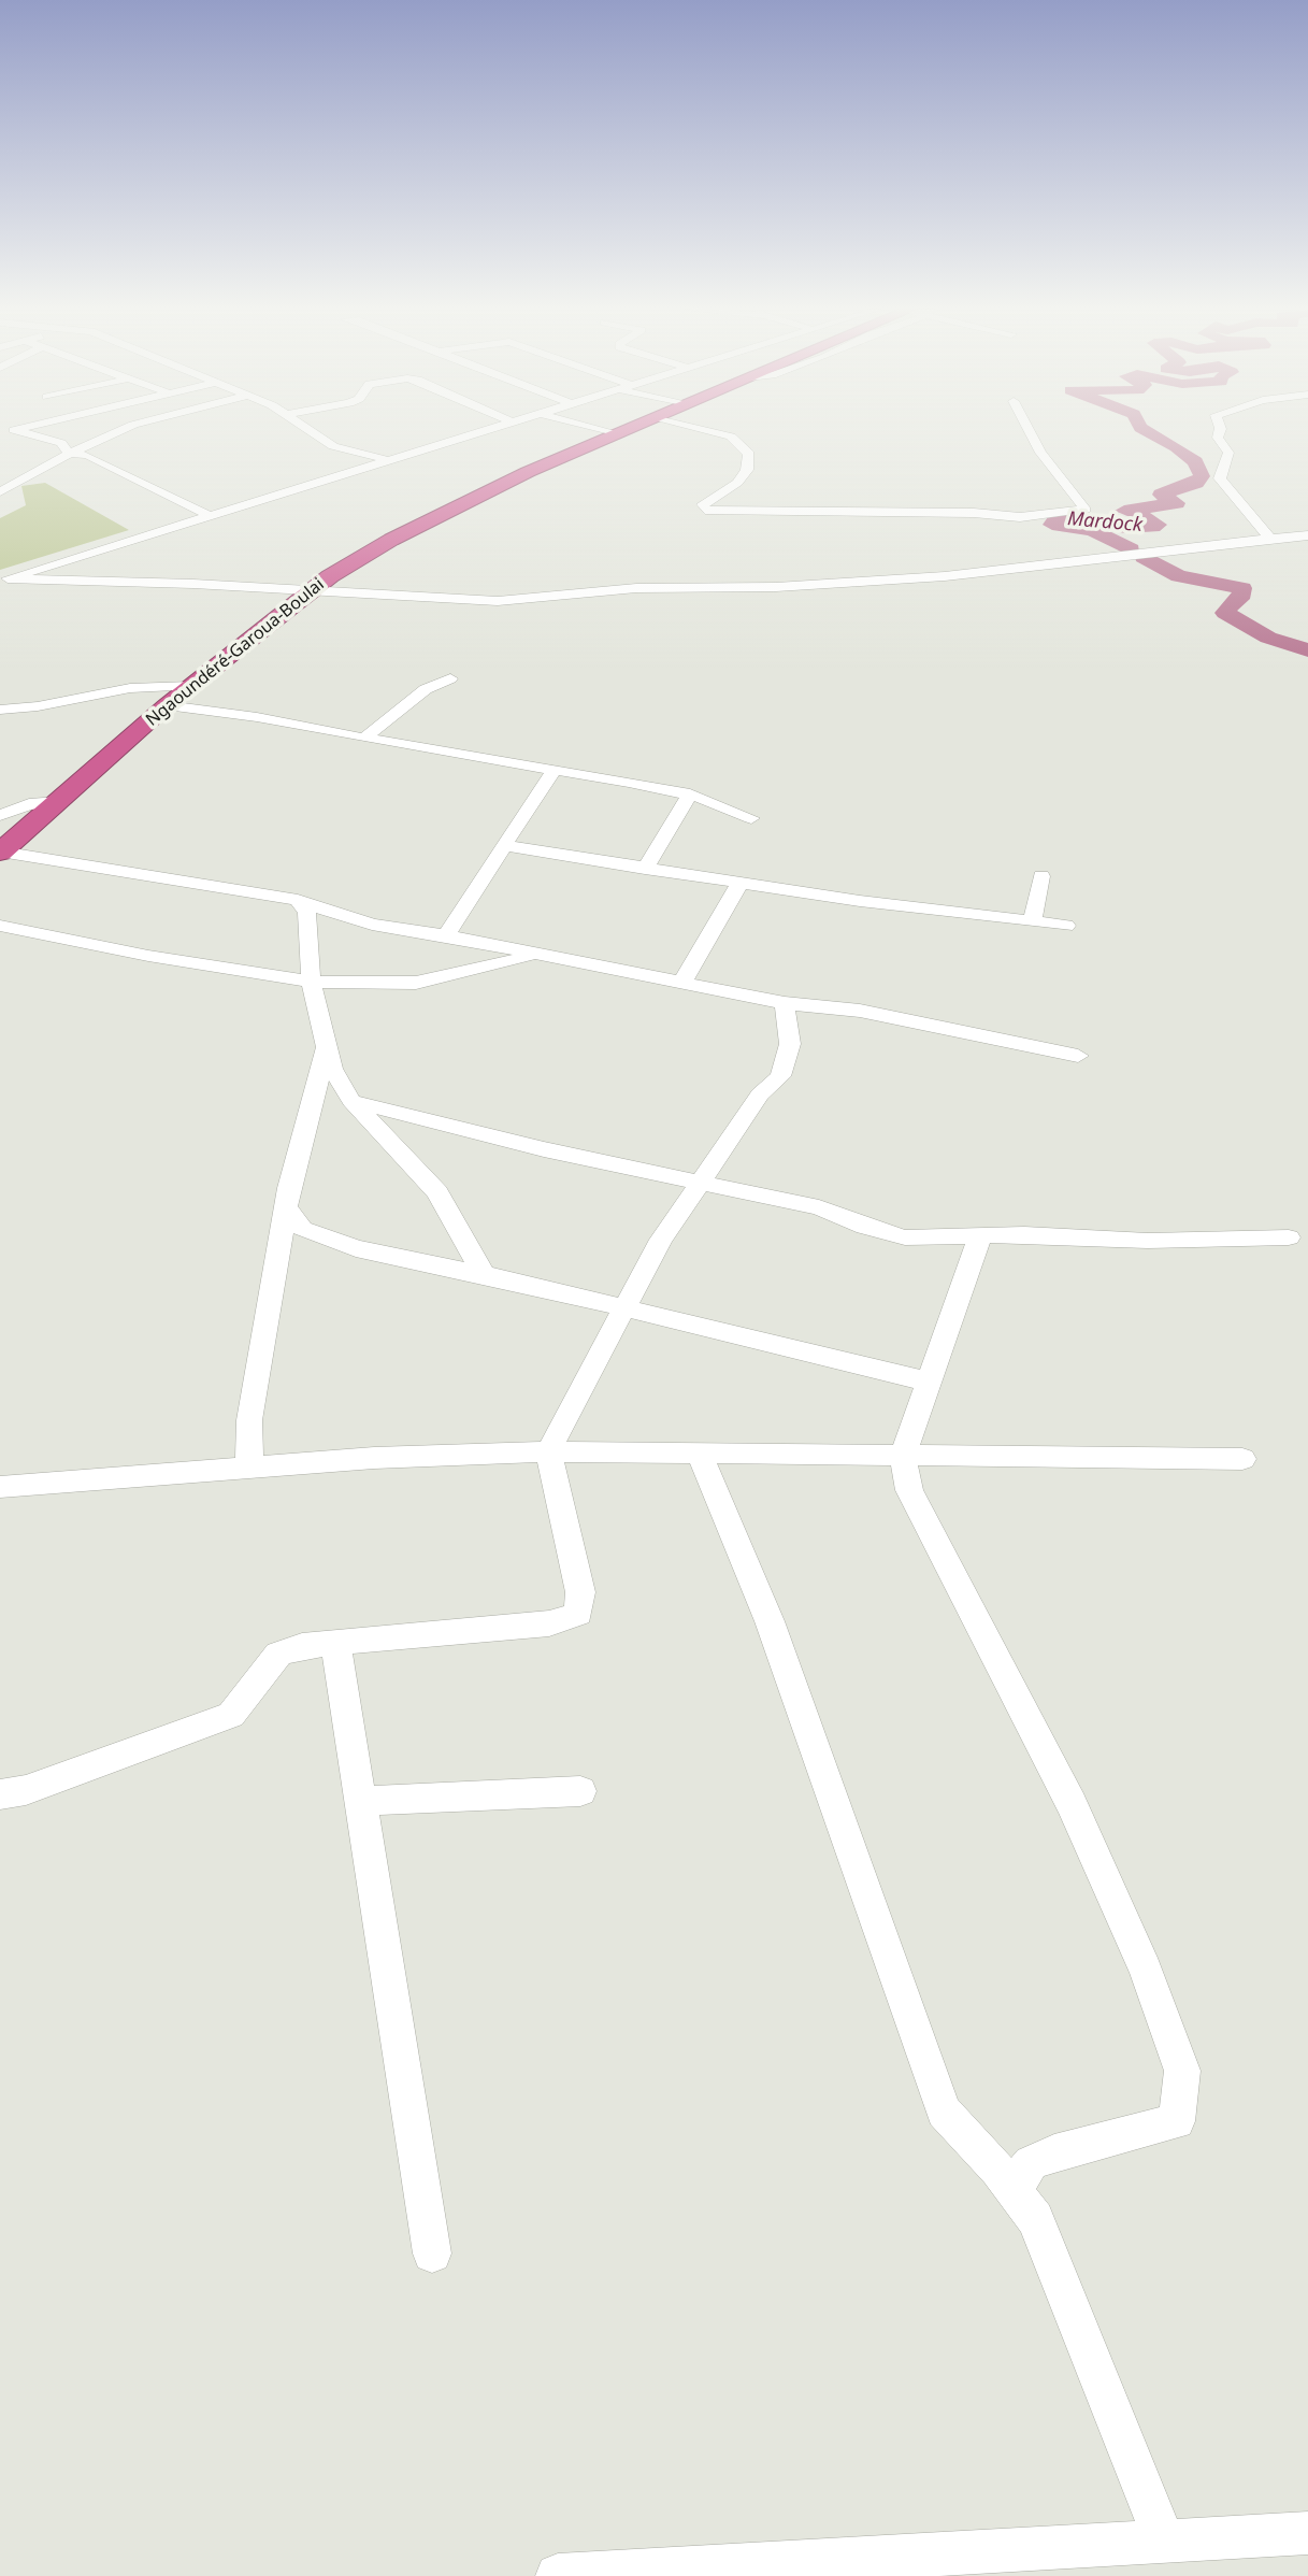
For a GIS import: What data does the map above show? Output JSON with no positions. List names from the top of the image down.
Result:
{
  "streets": {
    "highway": ["Ngaoundéré-Garoua-Boulai"]
  },
  "water": ["Mardock"]
}
